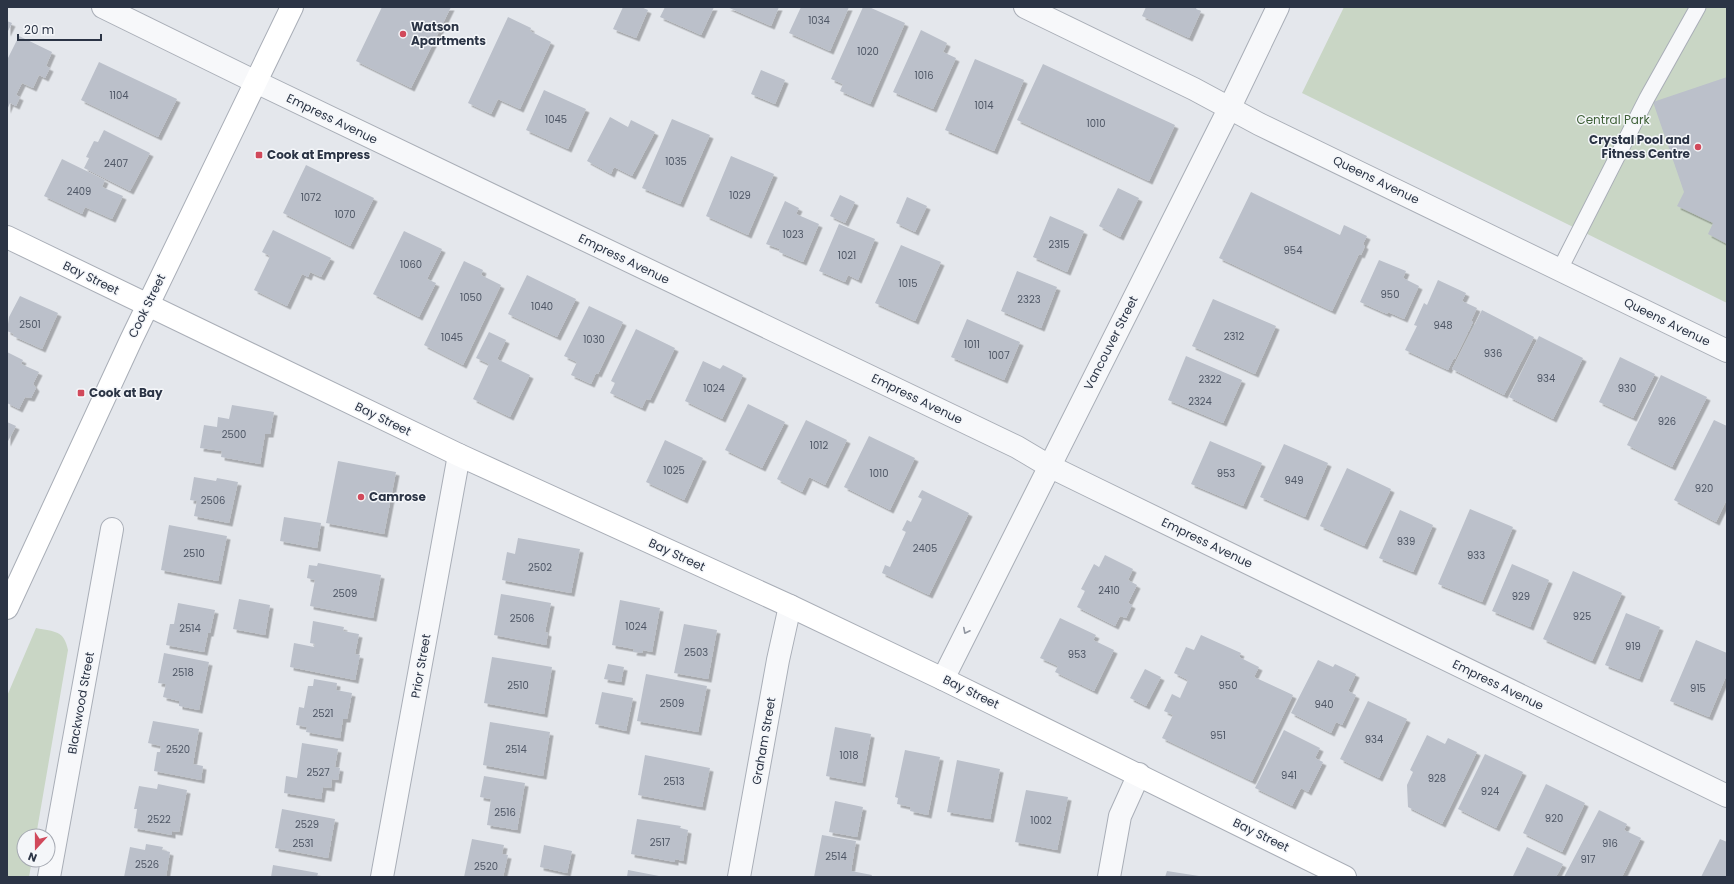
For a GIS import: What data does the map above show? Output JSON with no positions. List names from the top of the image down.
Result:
{
  "streets": {
    "main road": ["Bay Street", "Cook Street"],
    "street": [
      "Empress Avenue",
      "Queens Avenue",
      "Vancouver Street",
      "Prior Street",
      "Blackwood Street",
      "Graham Street"
    ]
  },
  "crossings": [
    ["Empress Avenue", "Cook Street"],
    ["Empress Avenue", "Vancouver Street"],
    ["Queens Avenue", "Vancouver Street"],
    ["Bay Street", "Cook Street"],
    ["Bay Street", "Vancouver Street"],
    ["Bay Street", "Prior Street"],
    ["Bay Street", "Graham Street"]
  ],
  "parks": ["Central Park"],
  "places": {
    "other": ["Watson Apartments", "Crystal Pool and Fitness Centre", "Camrose"],
    "transit": ["Cook at Empress", "Cook at Bay"]
  },
  "house_numbers": [
    "1034",
    "1020",
    "1016",
    "1104",
    "1014",
    "1045",
    "1010",
    "1035",
    "2407",
    "2409",
    "1029",
    "1072",
    "1070",
    "1023",
    "2315",
    "954",
    "1021",
    "1060",
    "1015",
    "950",
    "1050",
    "2323",
    "1040",
    "2501",
    "948",
    "2312",
    "1045",
    "1030",
    "1011",
    "936",
    "1007",
    "934",
    "2322",
    "1024",
    "930",
    "2324",
    "926",
    "2500",
    "1012",
    "1025",
    "1010",
    "953",
    "949",
    "920",
    "2506",
    "939",
    "2405",
    "2510",
    "933",
    "2502",
    "2410",
    "2509",
    "929",
    "925",
    "2506",
    "1024",
    "2514",
    "919",
    "2503",
    "953",
    "2518",
    "2510",
    "950",
    "915",
    "2509",
    "940",
    "2521",
    "951",
    "934",
    "2520",
    "2514",
    "1018",
    "2527",
    "941",
    "928",
    "2513",
    "924",
    "2516",
    "920",
    "2522",
    "1002",
    "2529",
    "2517",
    "2531",
    "916",
    "2514",
    "917",
    "2526",
    "2520"
  ],
  "scale_bar": "20 m",
  "north": "bottom"
}
